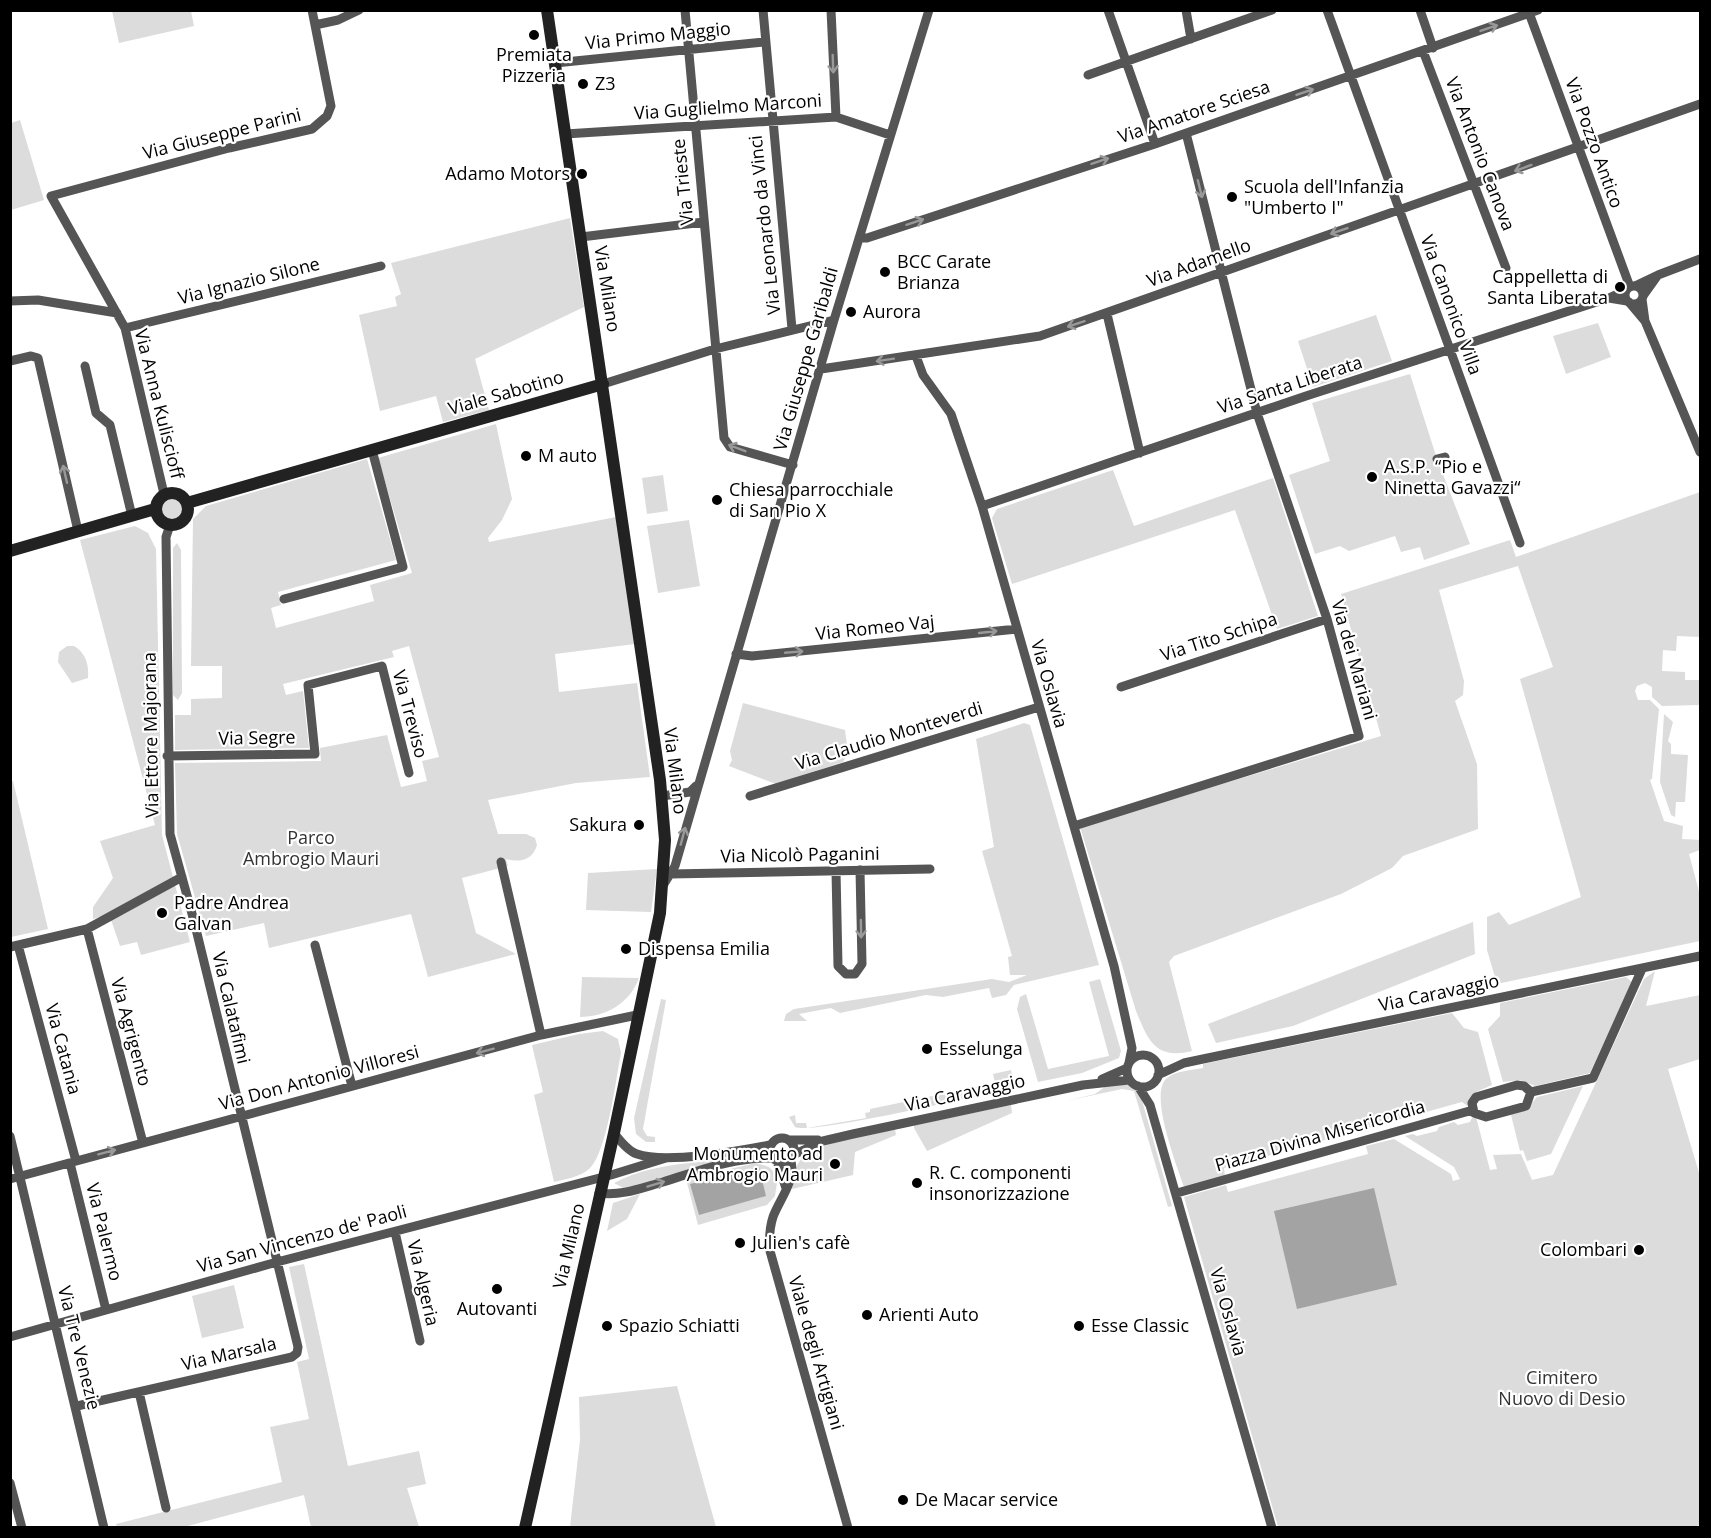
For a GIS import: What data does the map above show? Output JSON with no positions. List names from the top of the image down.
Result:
{
  "streets": {
    "main road": ["Via Milano", "Viale Sabotino"],
    "street": [
      "Via Primo Maggio",
      "Via Guglielmo Marconi",
      "Via Amatore Sciesa",
      "Via Giuseppe Parini",
      "Via Pozzo Antico",
      "Via Antonio Canova",
      "Via Trieste",
      "Via Leonardo da Vinci",
      "Via Adamello",
      "Via Ignazio Silone",
      "Via Canonico Villa",
      "Via Giuseppe Garibaldi",
      "Via Santa Liberata",
      "Via Anna Kuliscioff",
      "Via Romeo Vaj",
      "Via Tito Schipa",
      "Via dei Mariani",
      "Via Oslavia",
      "Via Treviso",
      "Via Ettore Majorana",
      "Via Claudio Monteverdi",
      "Via Segre",
      "Via Nicolò Paganini",
      "Via Caravaggio",
      "Via Calatafimi",
      "Via Agrigento",
      "Via Catania",
      "Via Don Antonio Villoresi",
      "Piazza Divina Misericordia",
      "Via Palermo",
      "Via San Vincenzo de' Paoli",
      "Via Algeria",
      "Via Tre Venezie",
      "Viale degli Artigiani",
      "Via Marsala"
    ]
  },
  "crossings": [
    ["Via Primo Maggio", "Via Trieste"],
    ["Via Primo Maggio", "Via Leonardo da Vinci"],
    ["Via Primo Maggio", "Via Milano"],
    ["Via Guglielmo Marconi", "Via Trieste"],
    ["Via Guglielmo Marconi", "Via Leonardo da Vinci"],
    ["Via Guglielmo Marconi", "Via Milano"],
    ["Via Guglielmo Marconi", "Via Giuseppe Garibaldi"],
    ["Via Amatore Sciesa", "Via Pozzo Antico"],
    ["Via Amatore Sciesa", "Via Antonio Canova"],
    ["Via Amatore Sciesa", "Via Canonico Villa"],
    ["Via Amatore Sciesa", "Via Giuseppe Garibaldi"],
    ["Via Amatore Sciesa", "Via dei Mariani"],
    ["Via Giuseppe Parini", "Via Anna Kuliscioff"],
    ["Via Pozzo Antico", "Via Adamello"],
    ["Via Pozzo Antico", "Via Santa Liberata"],
    ["Via Antonio Canova", "Via Adamello"],
    ["Via Trieste", "Via Giuseppe Garibaldi"],
    ["Via Trieste", "Viale Sabotino"],
    ["Via Leonardo da Vinci", "Viale Sabotino"],
    ["Via Adamello", "Via Canonico Villa"],
    ["Via Adamello", "Via Giuseppe Garibaldi"],
    ["Via Adamello", "Via dei Mariani"],
    ["Via Adamello", "Via Oslavia"],
    ["Via Ignazio Silone", "Via Anna Kuliscioff"],
    ["Via Milano", "Via Giuseppe Garibaldi"],
    ["Via Milano", "Viale Sabotino"],
    ["Via Milano", "Via Nicolò Paganini"],
    ["Via Milano", "Via Don Antonio Villoresi"],
    ["Via Milano", "Via San Vincenzo de' Paoli"],
    ["Via Canonico Villa", "Via Santa Liberata"],
    ["Via Giuseppe Garibaldi", "Viale Sabotino"],
    ["Via Giuseppe Garibaldi", "Via Romeo Vaj"],
    ["Via Giuseppe Garibaldi", "Via Nicolò Paganini"],
    ["Via Santa Liberata", "Via dei Mariani"],
    ["Via Santa Liberata", "Via Oslavia"],
    ["Viale Sabotino", "Via Anna Kuliscioff"],
    ["Viale Sabotino", "Via Ettore Majorana"],
    ["Via Anna Kuliscioff", "Via Ettore Majorana"],
    ["Via Romeo Vaj", "Via Oslavia"],
    ["Via Tito Schipa", "Via dei Mariani"],
    ["Via dei Mariani", "Via Oslavia"],
    ["Via Oslavia", "Via Claudio Monteverdi"],
    ["Via Oslavia", "Via Caravaggio"],
    ["Via Oslavia", "Piazza Divina Misericordia"],
    ["Via Treviso", "Via Segre"],
    ["Via Ettore Majorana", "Via Segre"],
    ["Via Ettore Majorana", "Via Calatafimi"],
    ["Via Caravaggio", "Piazza Divina Misericordia"],
    ["Via Caravaggio", "Viale degli Artigiani"],
    ["Via Calatafimi", "Via Don Antonio Villoresi"],
    ["Via Calatafimi", "Via San Vincenzo de' Paoli"],
    ["Via Calatafimi", "Via Marsala"],
    ["Via Agrigento", "Via Don Antonio Villoresi"],
    ["Via Catania", "Via Don Antonio Villoresi"],
    ["Via Catania", "Via Palermo"],
    ["Via Don Antonio Villoresi", "Via Palermo"],
    ["Via Don Antonio Villoresi", "Via Tre Venezie"],
    ["Via Palermo", "Via San Vincenzo de' Paoli"],
    ["Via San Vincenzo de' Paoli", "Via Algeria"],
    ["Via San Vincenzo de' Paoli", "Via Tre Venezie"],
    ["Via San Vincenzo de' Paoli", "Via Marsala"],
    ["Via Tre Venezie", "Via Marsala"]
  ],
  "one_way": ["Via Amatore Sciesa", "Via Adamello", "Via Romeo Vaj"],
  "parks": ["Parco Ambrogio Mauri", "Cimitero Nuovo di Desio"],
  "places": [
    "Premiata Pizzeria",
    "Z3",
    "Adamo Motors",
    "Scuola dell'Infanzia \"Umberto I\"",
    "BCC Carate Brianza",
    "Cappelletta di Santa Liberata",
    "Aurora",
    "M auto",
    "A.S.P. “Pio e Ninetta Gavazzi“",
    "Chiesa parrocchiale di San Pio X",
    "Sakura",
    "Padre Andrea Galvan",
    "Dispensa Emilia",
    "Esselunga",
    "Monumento ad Ambrogio Mauri",
    "R. C. componenti insonorizzazione",
    "Julien's cafè",
    "Colombari",
    "Autovanti",
    "Arienti Auto",
    "Spazio Schiatti",
    "Esse Classic",
    "De Macar service"
  ]
}
